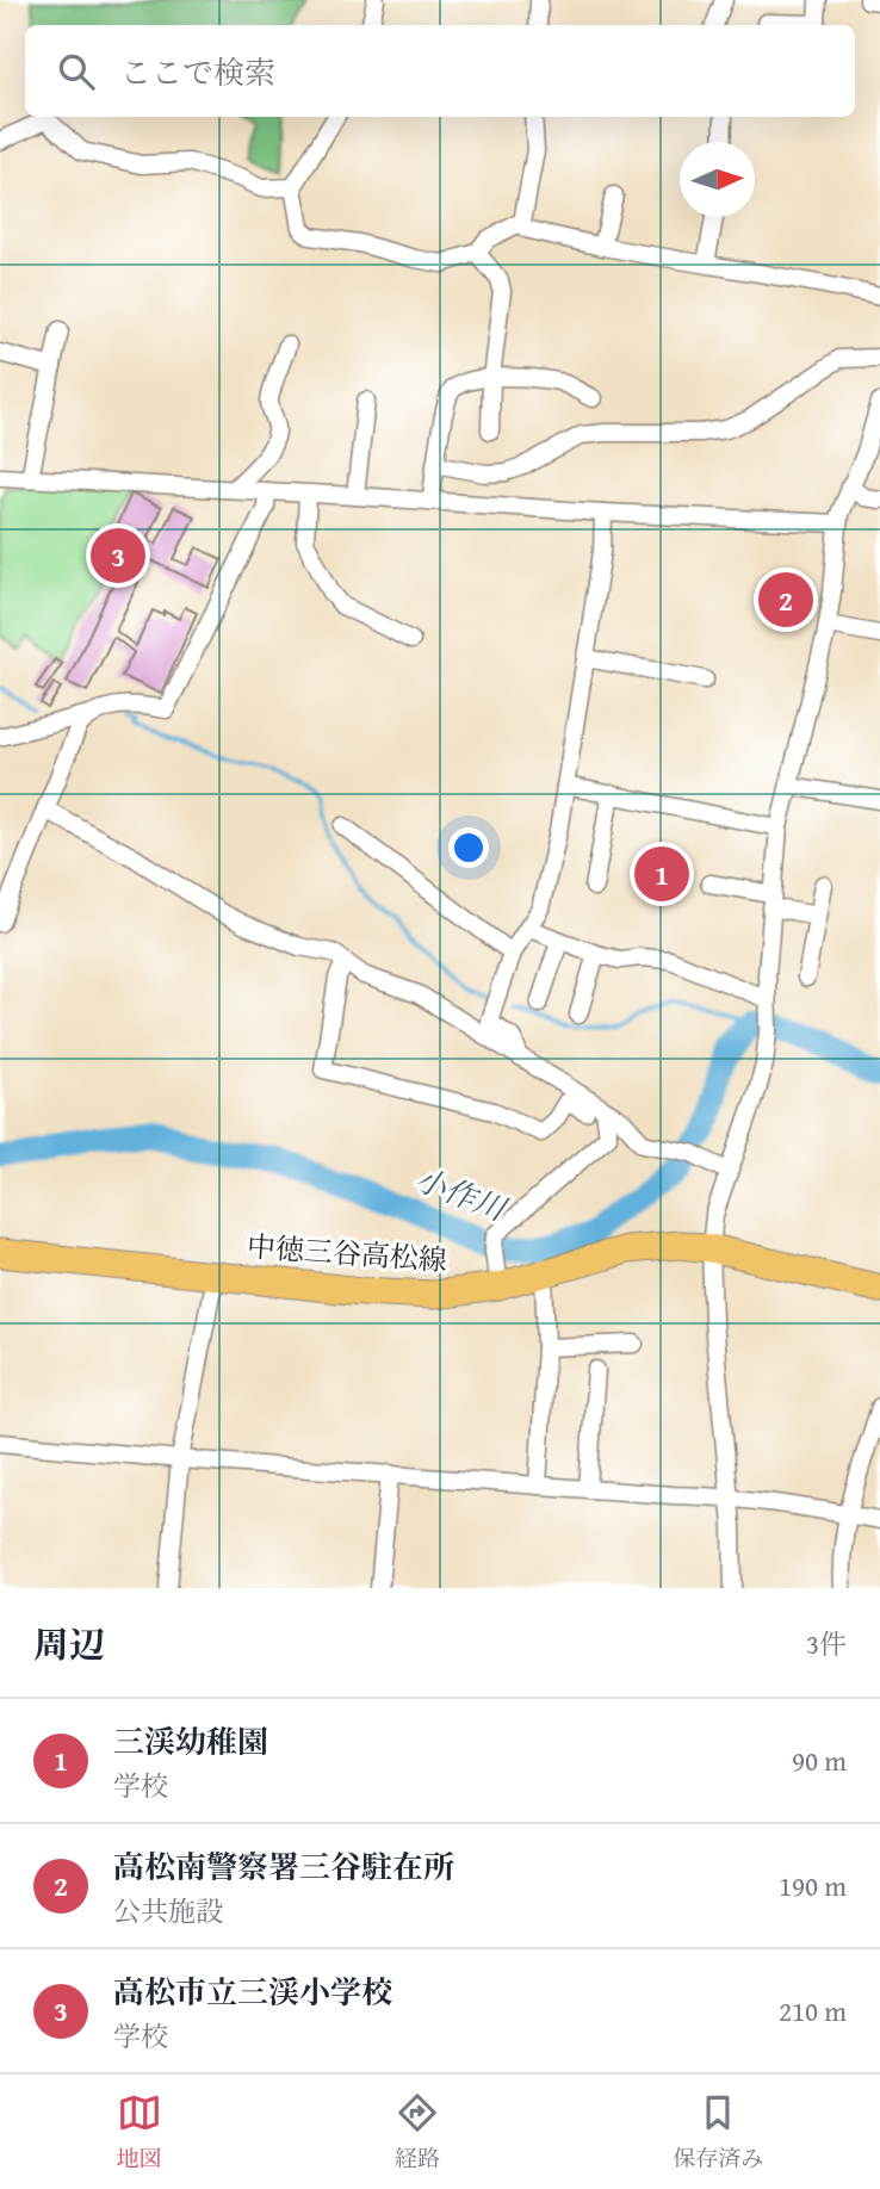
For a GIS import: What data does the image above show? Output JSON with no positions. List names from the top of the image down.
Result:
{
  "streets": {
    "main road": ["中徳三谷高松線"]
  },
  "water": ["小作川"],
  "north": "right",
  "page": {
    "search": "ここで検索",
    "pins": ["3", "2", "1"],
    "heading": ["周辺", "3件"],
    "list": [
      {
        "mark": "1",
        "name": "三渓幼稚園",
        "note": "学校",
        "value": "90 m"
      },
      {
        "mark": "2",
        "name": "高松南警察署三谷駐在所",
        "note": "公共施設",
        "value": "190 m"
      },
      {
        "mark": "3",
        "name": "高松市立三渓小学校",
        "note": "学校",
        "value": "210 m"
      }
    ],
    "nav": ["地図", "経路", "保存済み"]
  }
}
